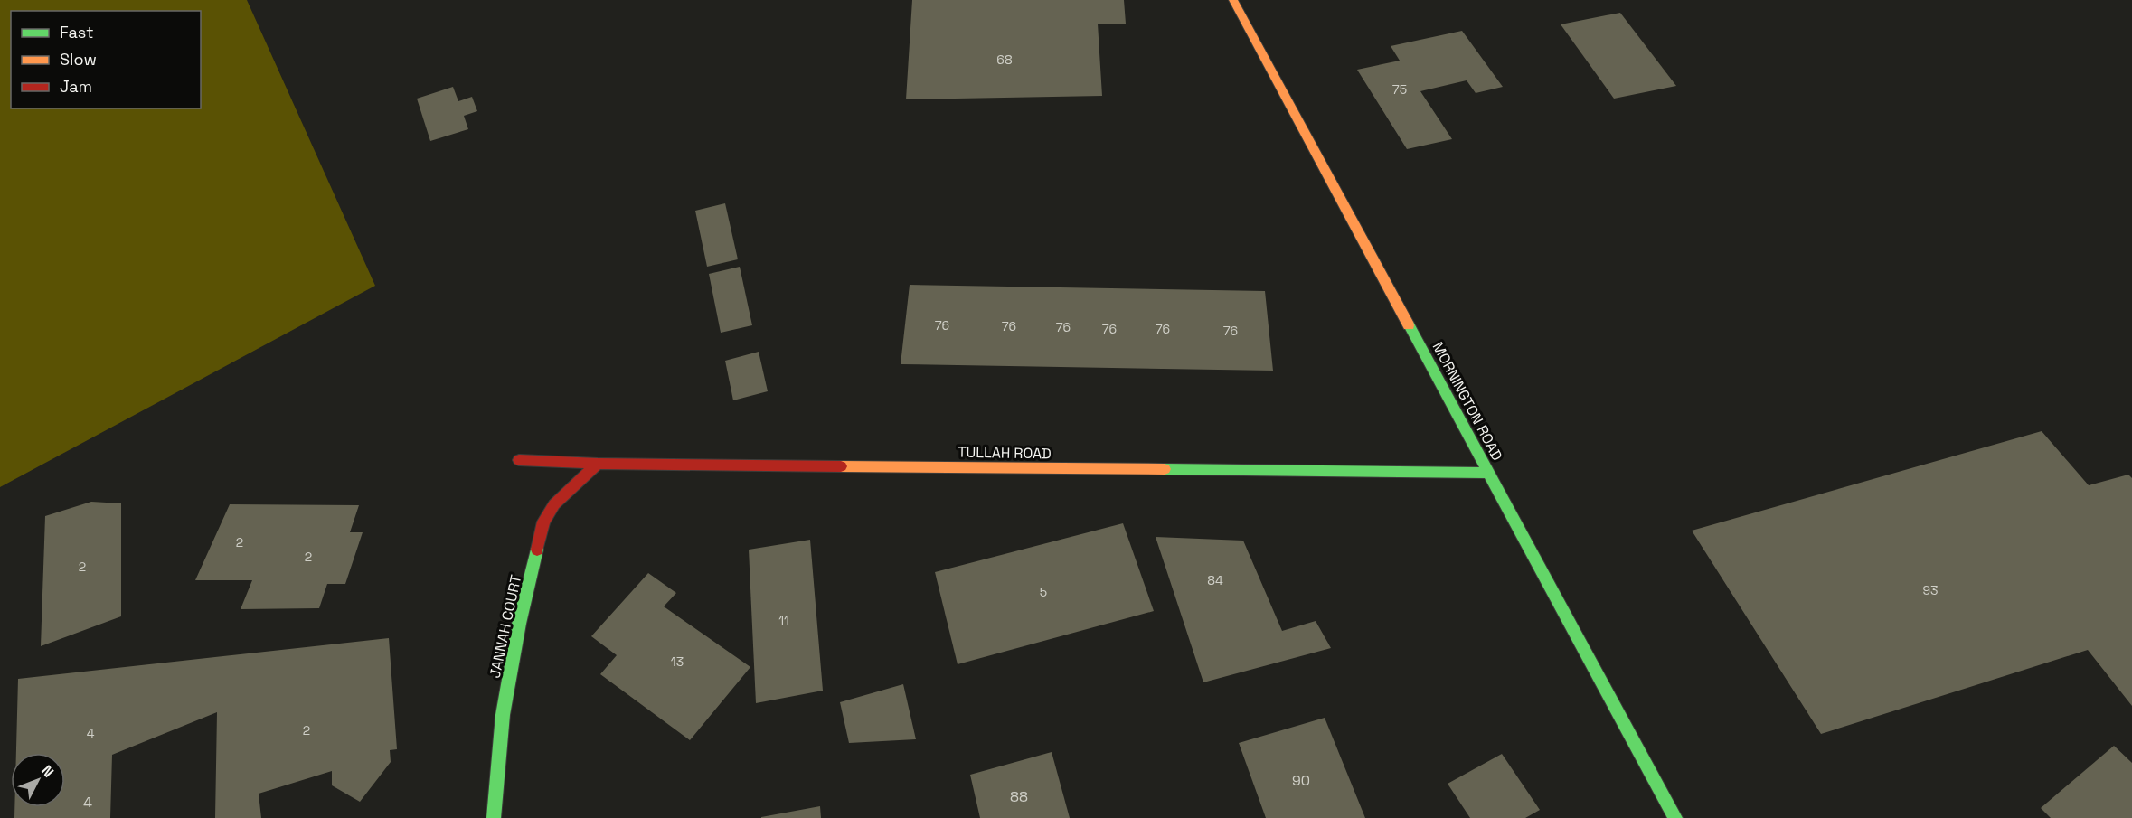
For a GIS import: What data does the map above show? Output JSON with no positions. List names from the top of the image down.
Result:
{
  "streets": {
    "street": ["MORNINGTON ROAD", "TULLAH ROAD", "JANNAH COURT"]
  },
  "crossings": [
    ["MORNINGTON ROAD", "TULLAH ROAD"],
    ["TULLAH ROAD", "JANNAH COURT"]
  ],
  "house_numbers": [
    "68",
    "75",
    "76",
    "76",
    "76",
    "76",
    "76",
    "76",
    "2",
    "2",
    "2",
    "84",
    "93",
    "5",
    "11",
    "13",
    "2",
    "4",
    "90",
    "88",
    "4"
  ],
  "legend": ["Fast", "Slow", "Jam"],
  "north": "top right"
}
